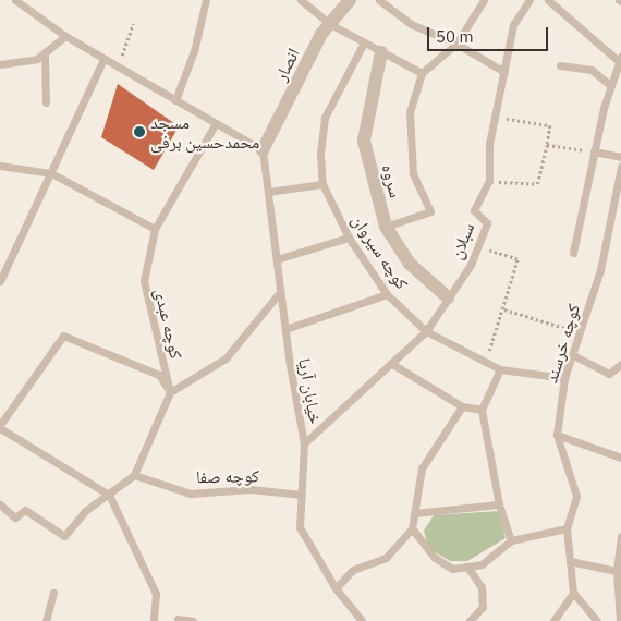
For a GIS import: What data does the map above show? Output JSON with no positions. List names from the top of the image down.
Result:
{
  "streets": {
    "street": ["انصار", "سروه"],
    "lane": [
      "سبلان",
      "کوچه سیروان",
      "کوچه عبدی",
      "کوچه خرسند",
      "خیابان آریا",
      "کوچه صفا"
    ]
  },
  "crossings": [
    ["انصار", "خیابان آریا"],
    ["سروه", "سبلان"],
    ["سبلان", "کوچه سیروان"],
    ["سبلان", "خیابان آریا"],
    ["کوچه سیروان", "کوچه خرسند"],
    ["خیابان آریا", "کوچه صفا"]
  ],
  "places": ["مسجد محمدحسین برفی"],
  "scale_bar": "50 m"
}
